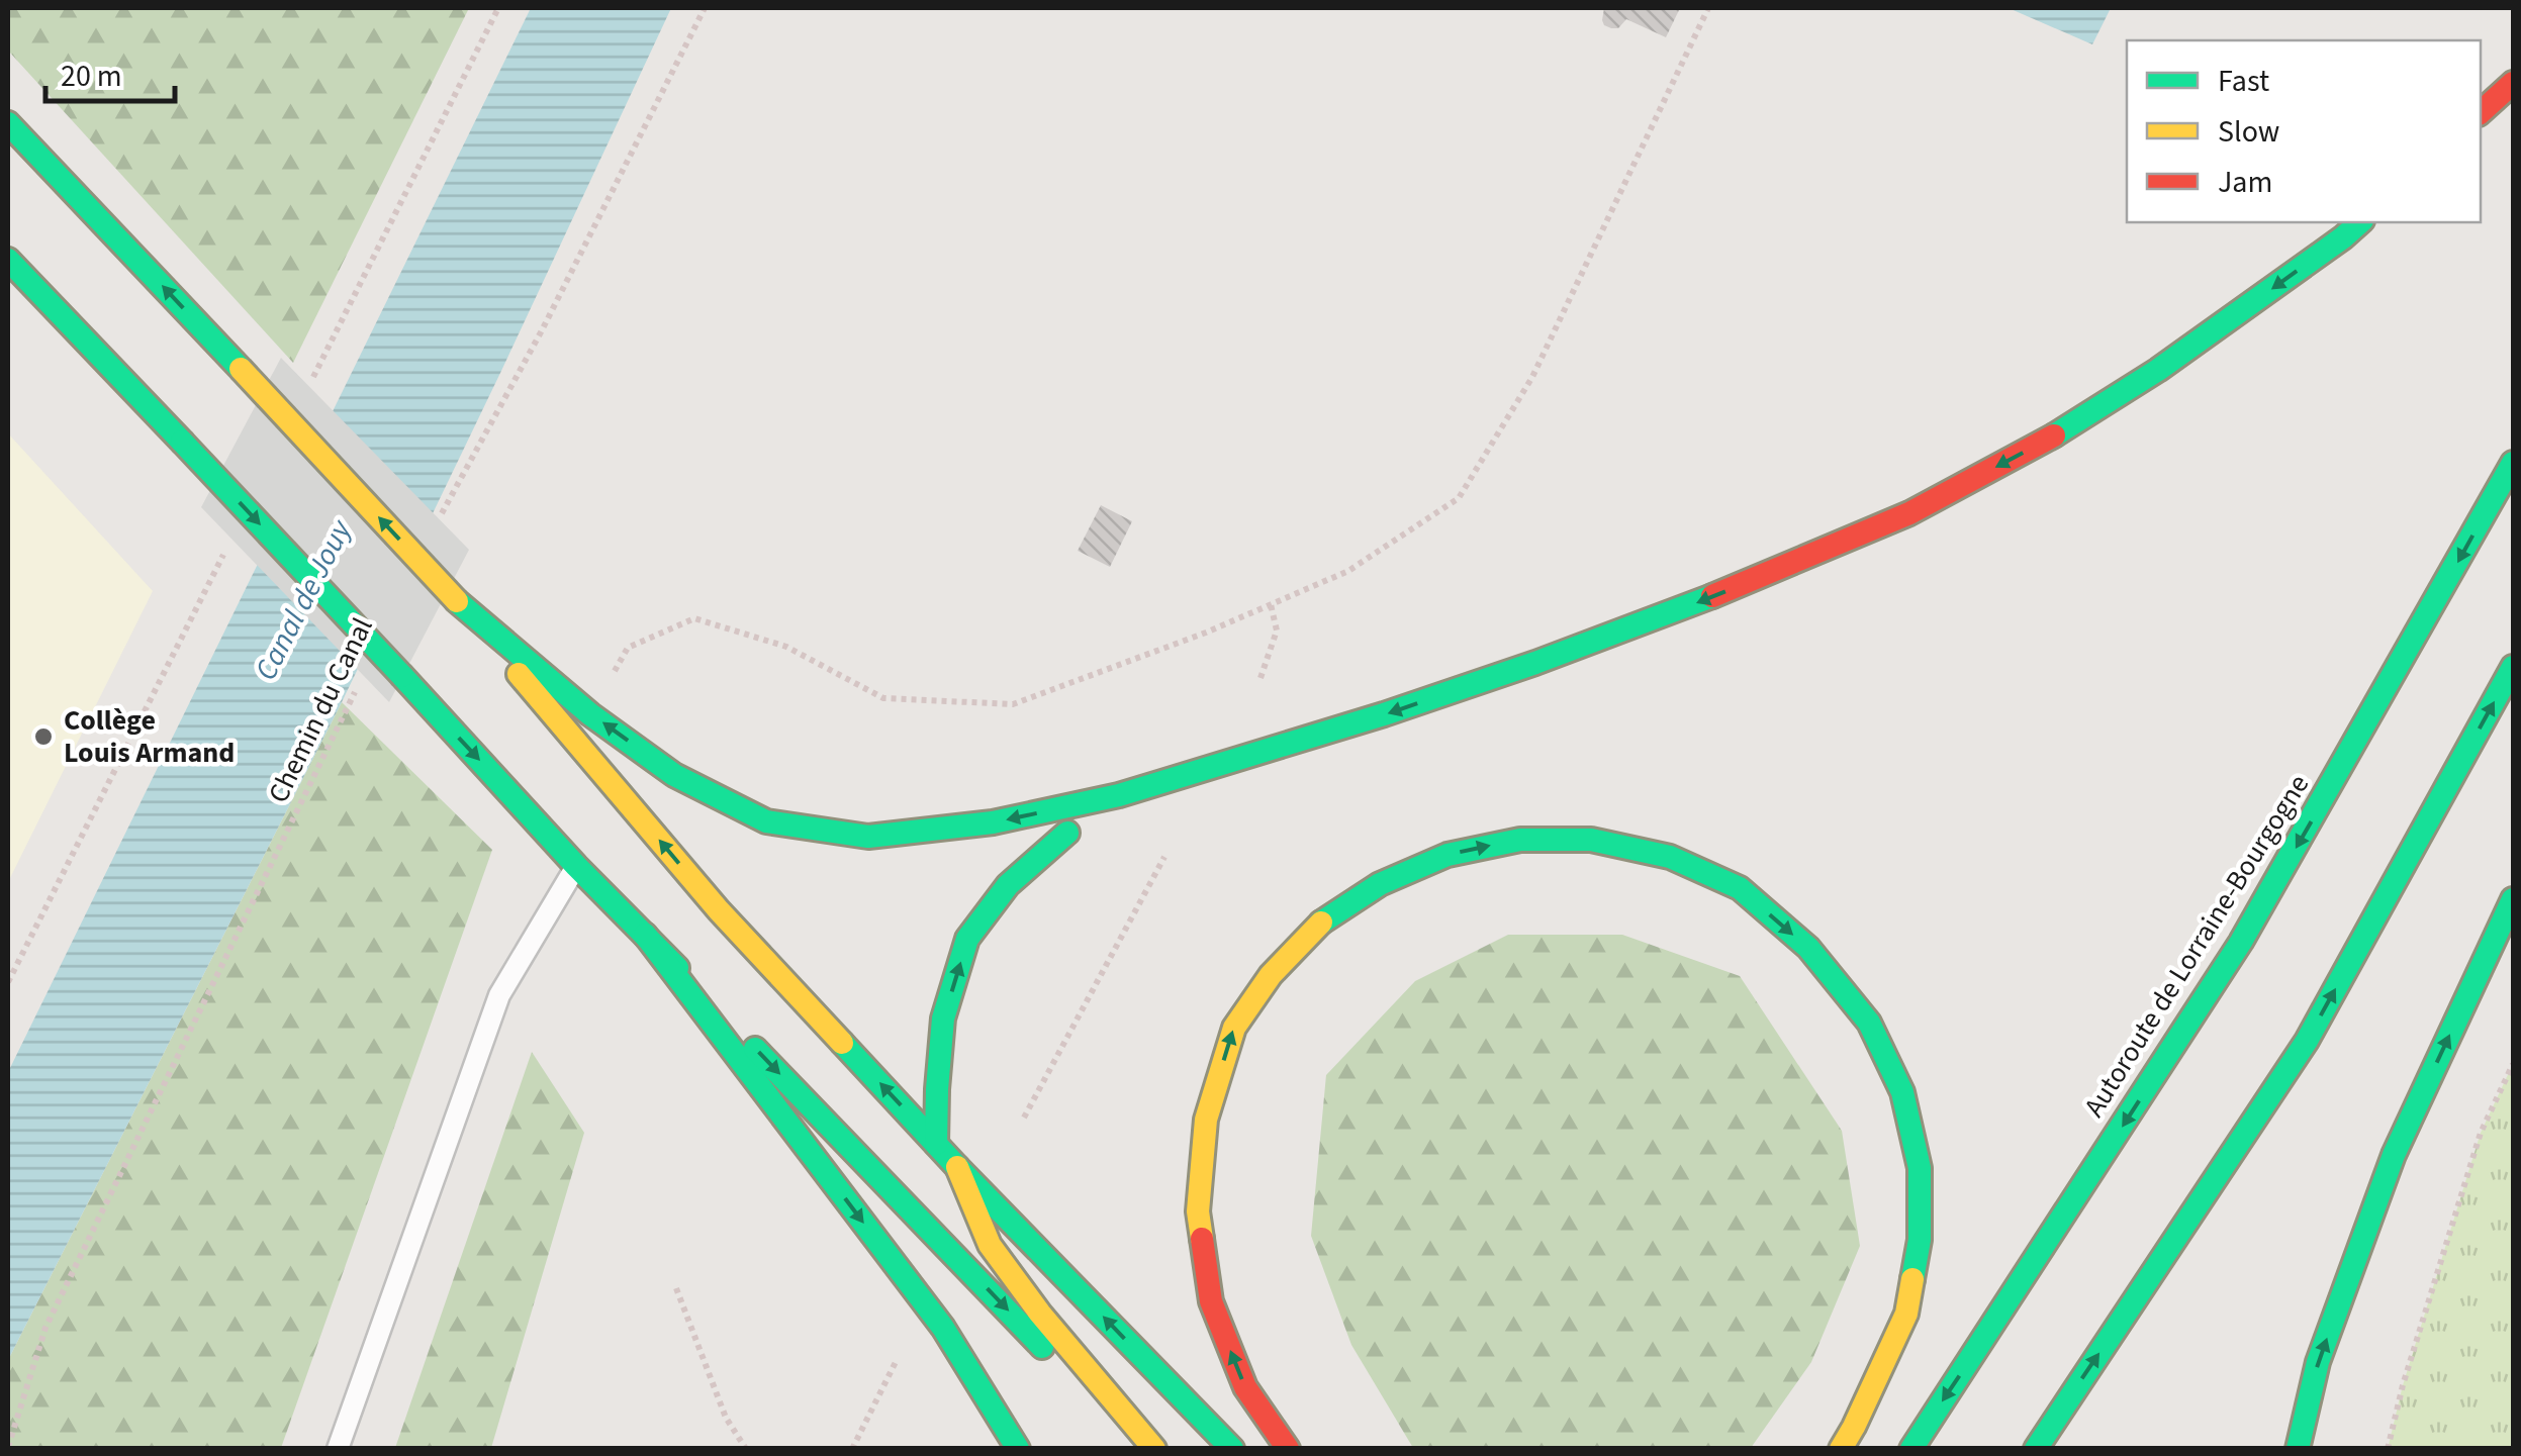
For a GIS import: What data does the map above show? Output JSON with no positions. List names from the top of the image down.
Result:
{
  "streets": {
    "main road": ["Autoroute de Lorraine-Bourgogne"],
    "path": ["Chemin du Canal"]
  },
  "water": ["Canal de Jouy"],
  "places": ["Collège Louis Armand"],
  "legend": ["Fast", "Slow", "Jam"],
  "scale_bar": "20 m"
}
